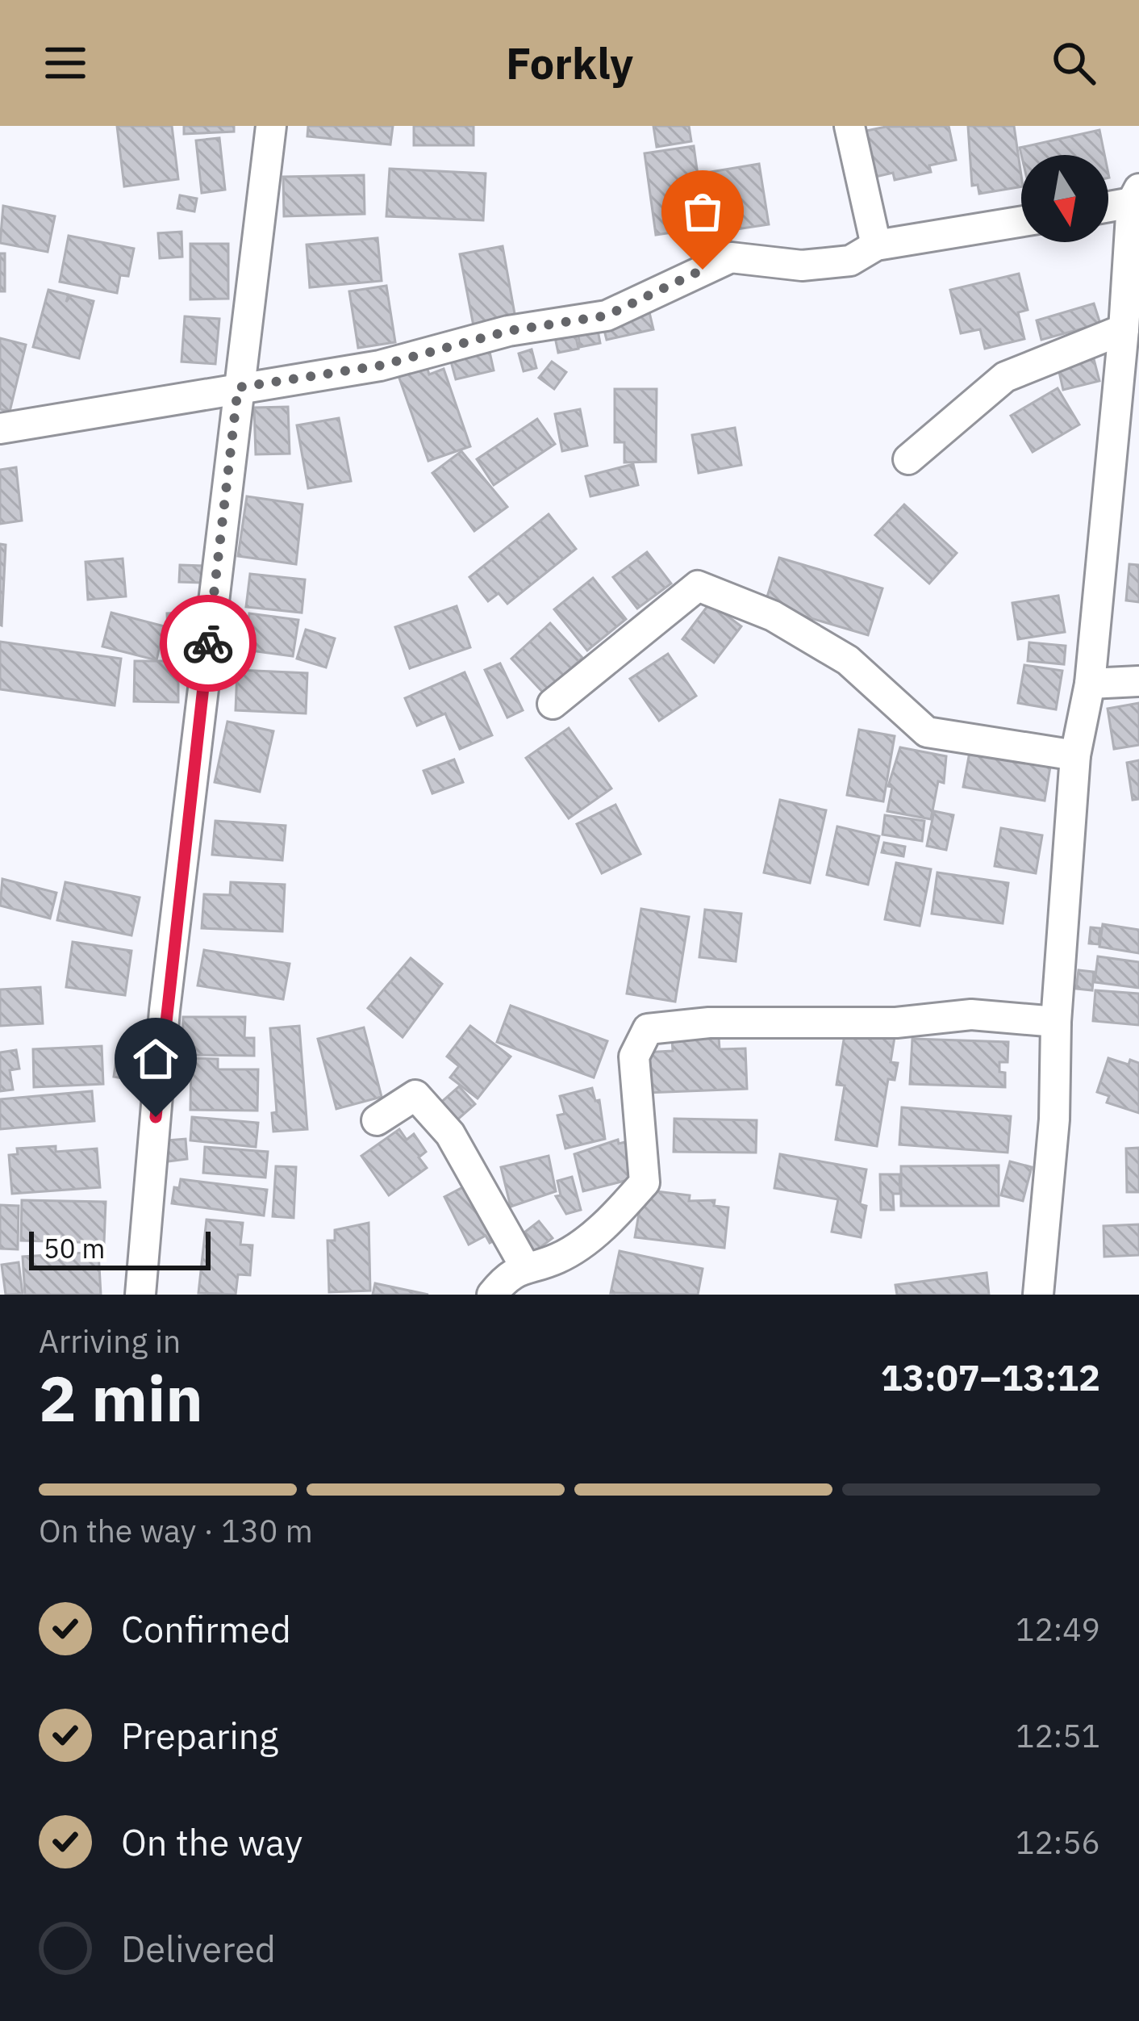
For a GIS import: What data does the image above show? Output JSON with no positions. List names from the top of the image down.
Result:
{
  "scale_bar": "50 m",
  "north": "bottom",
  "page": {
    "header": "Forkly",
    "scale": "50 m",
    "heading": ["2 min", "Arriving in", "13:07–13:12"],
    "bar": "On the way · 130 m",
    "list": [
      ["Confirmed", "12:49"],
      ["Preparing", "12:51"],
      ["On the way", "12:56"],
      "Delivered"
    ]
  }
}
